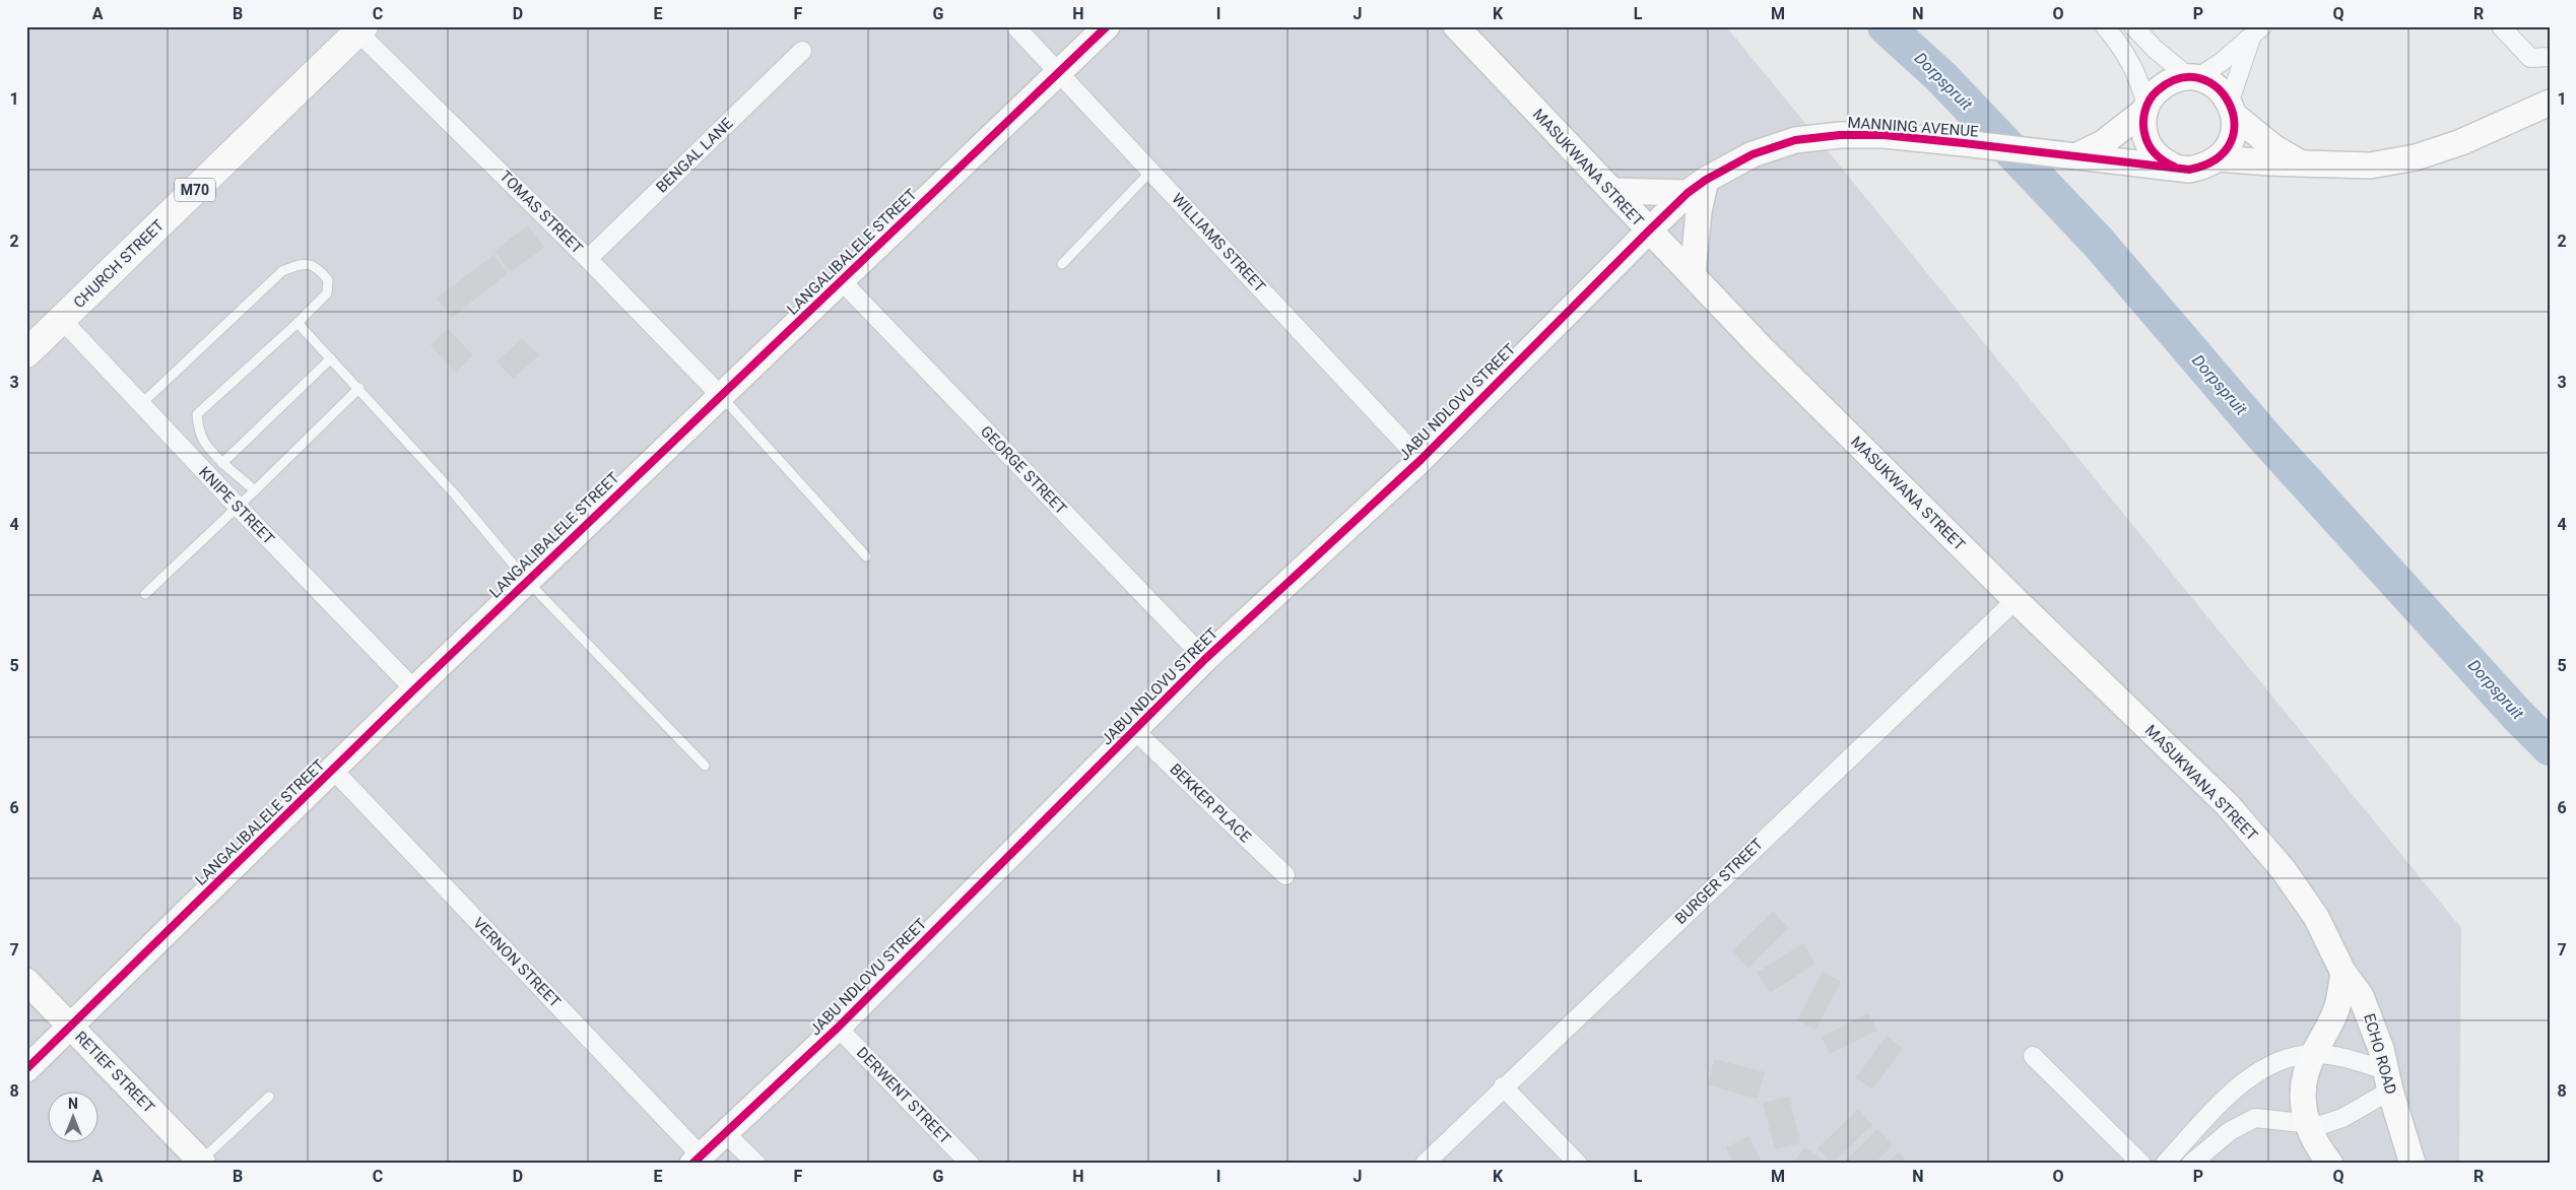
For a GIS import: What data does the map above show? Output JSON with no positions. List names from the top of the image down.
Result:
{
  "streets": {
    "main road": ["M70", "CHURCH STREET"],
    "street": [
      "MANNING AVENUE",
      "BENGAL LANE",
      "MASUKWANA STREET",
      "TOMAS STREET",
      "WILLIAMS STREET",
      "LANGALIBALELE STREET",
      "JABU NDLOVU STREET",
      "GEORGE STREET",
      "KNIPE STREET",
      "BEKKER PLACE",
      "BURGER STREET",
      "VERNON STREET",
      "ECHO ROAD",
      "RETIEF STREET",
      "DERWENT STREET"
    ]
  },
  "crossings": [
    ["MANNING AVENUE", "MASUKWANA STREET"],
    ["MANNING AVENUE", "JABU NDLOVU STREET"],
    ["BENGAL LANE", "TOMAS STREET"],
    ["MASUKWANA STREET", "JABU NDLOVU STREET"],
    ["MASUKWANA STREET", "BURGER STREET"],
    ["MASUKWANA STREET", "ECHO ROAD"],
    ["TOMAS STREET", "LANGALIBALELE STREET"],
    ["TOMAS STREET", "CHURCH STREET"],
    ["WILLIAMS STREET", "LANGALIBALELE STREET"],
    ["WILLIAMS STREET", "JABU NDLOVU STREET"],
    ["LANGALIBALELE STREET", "GEORGE STREET"],
    ["LANGALIBALELE STREET", "KNIPE STREET"],
    ["LANGALIBALELE STREET", "VERNON STREET"],
    ["LANGALIBALELE STREET", "RETIEF STREET"],
    ["CHURCH STREET", "KNIPE STREET"],
    ["JABU NDLOVU STREET", "GEORGE STREET"],
    ["JABU NDLOVU STREET", "BEKKER PLACE"],
    ["JABU NDLOVU STREET", "VERNON STREET"],
    ["JABU NDLOVU STREET", "DERWENT STREET"]
  ],
  "water": ["Dorpspruit"],
  "north": "top",
  "grid": {
    "columns": [
      "A",
      "B",
      "C",
      "D",
      "E",
      "F",
      "G",
      "H",
      "I",
      "J",
      "K",
      "L",
      "M",
      "N",
      "O",
      "P",
      "Q",
      "R"
    ],
    "rows": [
      "1",
      "2",
      "3",
      "4",
      "5",
      "6",
      "7",
      "8"
    ]
  }
}
